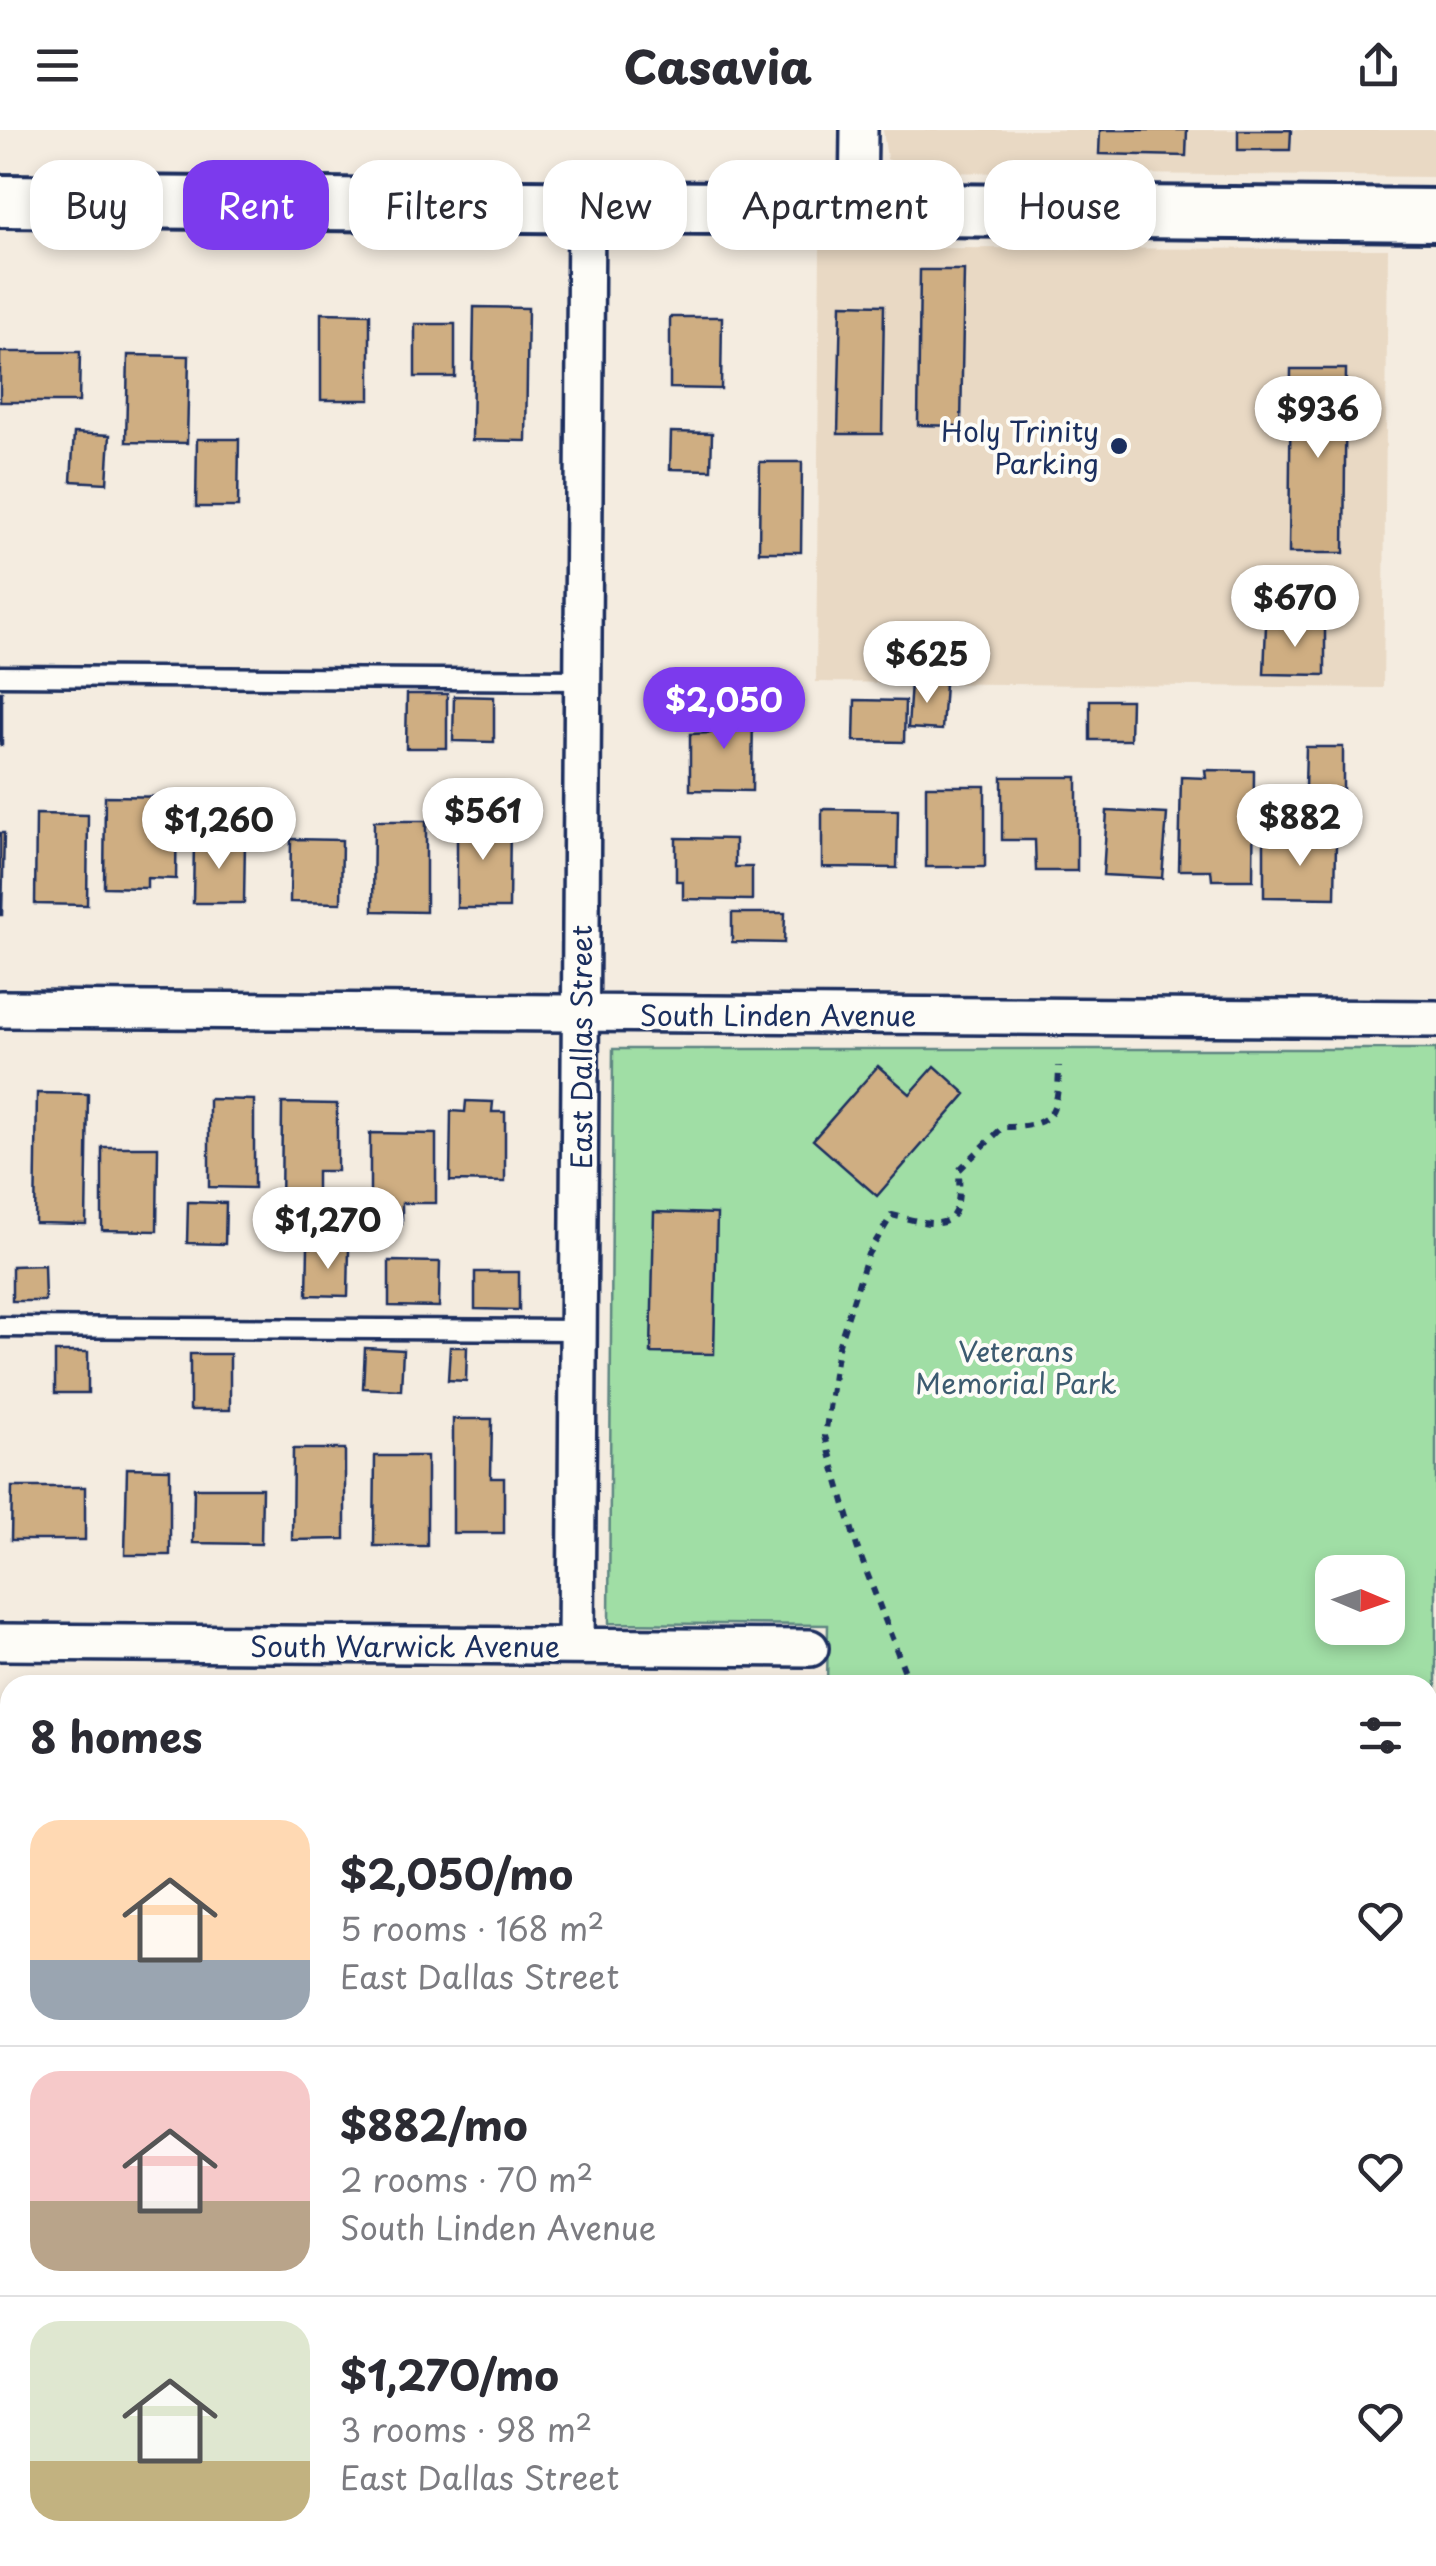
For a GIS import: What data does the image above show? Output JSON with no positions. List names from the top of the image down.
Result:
{
  "streets": {
    "street": ["South Linden Avenue", "East Dallas Street", "South Warwick Avenue"]
  },
  "crossings": [
    ["South Linden Avenue", "East Dallas Street"],
    ["East Dallas Street", "South Warwick Avenue"]
  ],
  "parks": ["Veterans Memorial Park"],
  "places": ["Holy Trinity Parking"],
  "north": "right",
  "page": {
    "header": "Casavia",
    "chip": [
      "Buy",
      "Rent",
      "Filters",
      "New",
      "Apartment",
      "House"
    ],
    "price": [
      "$936",
      "$670",
      "$625",
      "$2,050",
      "$561",
      "$882",
      "$1,260",
      "$1,270"
    ],
    "heading": "8 homes",
    "list": [
      {
        "name": "$2,050/mo",
        "note": "5 rooms · 168 m² · East Dallas Street"
      },
      {
        "name": "$882/mo",
        "note": "2 rooms · 70 m² · South Linden Avenue"
      },
      {
        "name": "$1,270/mo",
        "note": "3 rooms · 98 m² · East Dallas Street"
      }
    ]
  }
}
